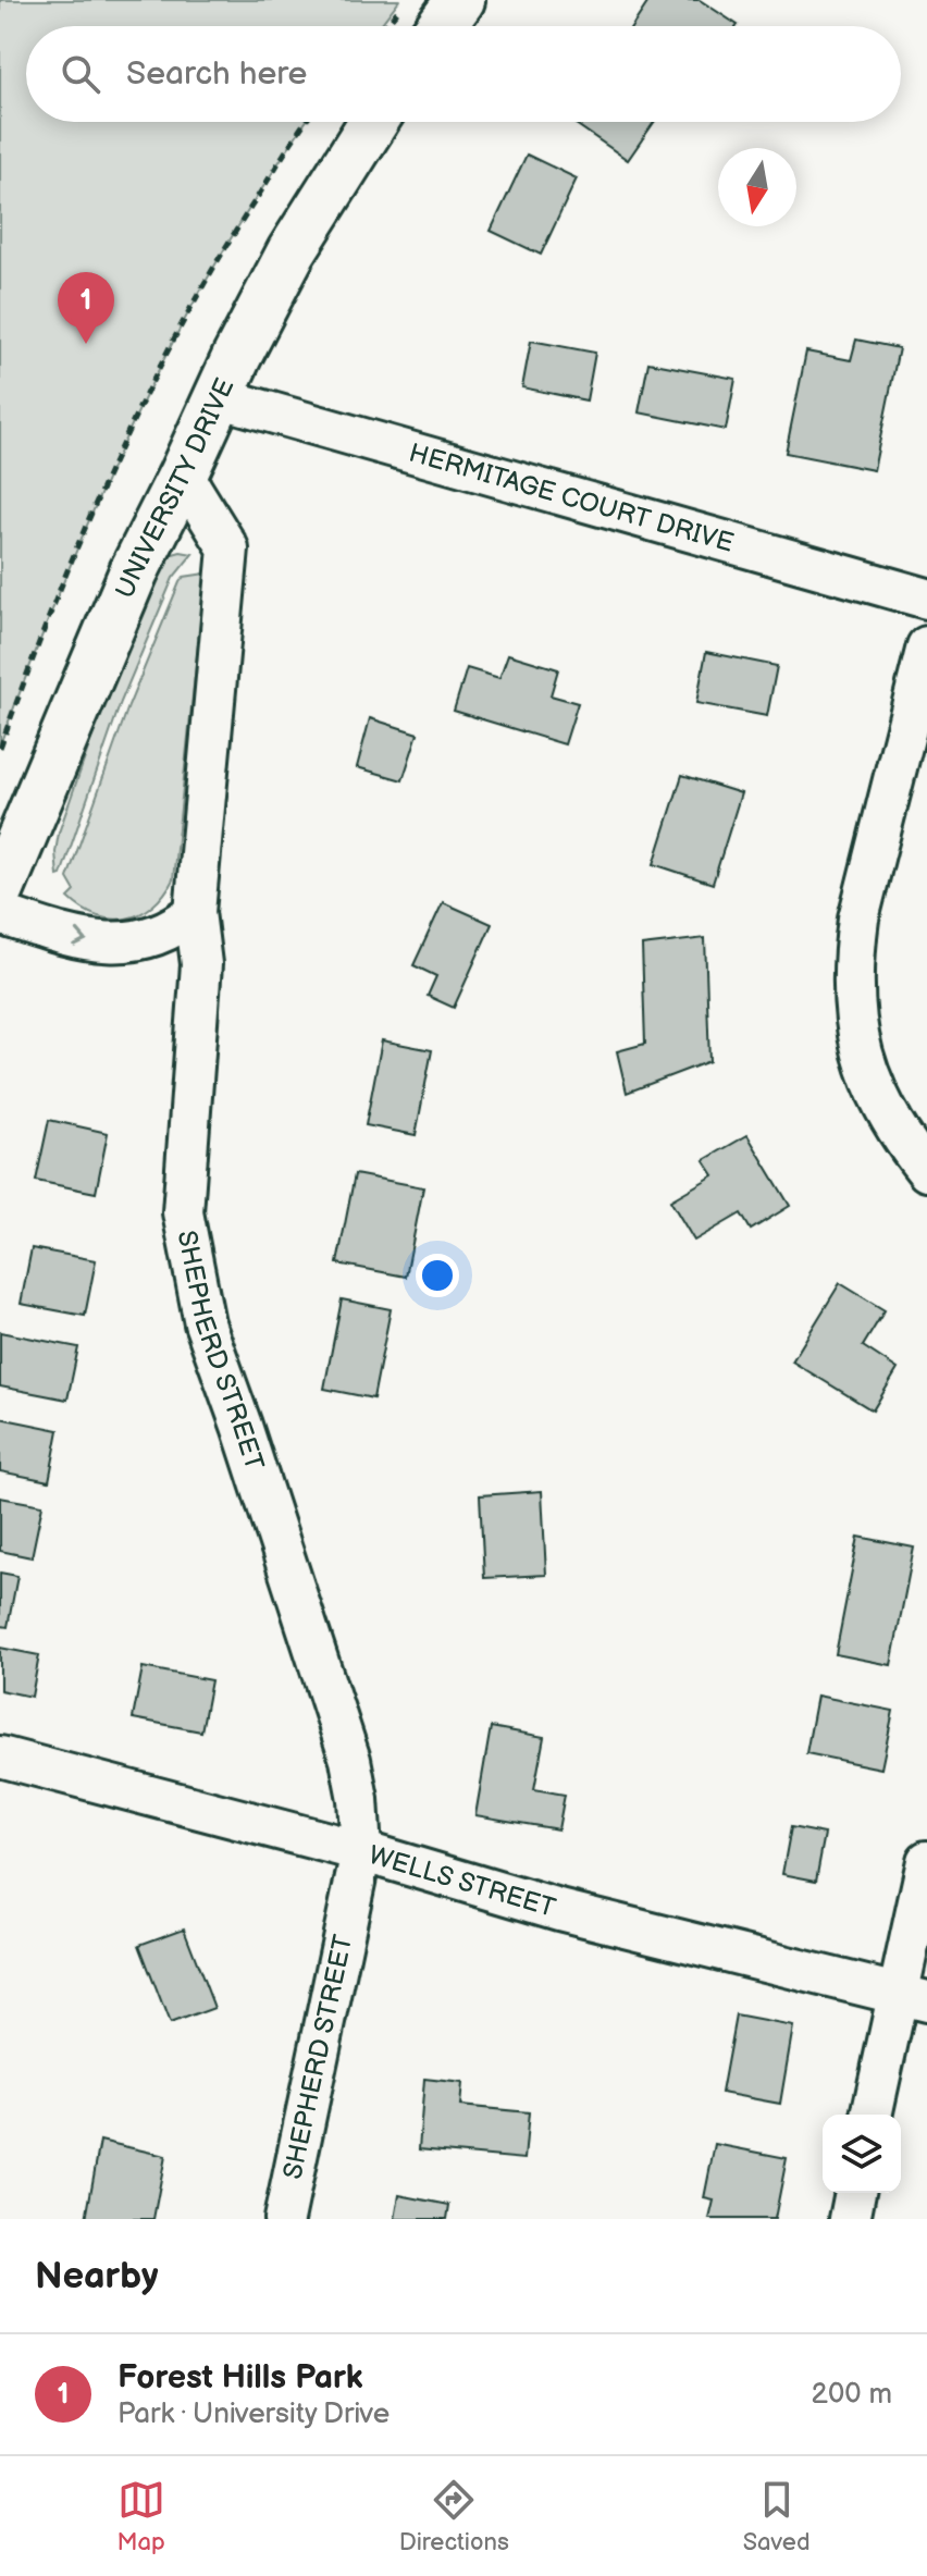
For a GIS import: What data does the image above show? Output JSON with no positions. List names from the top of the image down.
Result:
{
  "streets": {
    "main road": ["UNIVERSITY DRIVE"],
    "street": ["HERMITAGE COURT DRIVE", "SHEPHERD STREET", "WELLS STREET"]
  },
  "crossings": [
    ["UNIVERSITY DRIVE", "HERMITAGE COURT DRIVE"],
    ["UNIVERSITY DRIVE", "SHEPHERD STREET"],
    ["SHEPHERD STREET", "WELLS STREET"]
  ],
  "north": "bottom",
  "page": {
    "search": "Search here",
    "pins": "1",
    "heading": "Nearby",
    "list": [
      {
        "mark": "1",
        "name": "Forest Hills Park",
        "note": "Park · University Drive",
        "value": "200 m"
      }
    ],
    "nav": ["Map", "Directions", "Saved"]
  }
}
